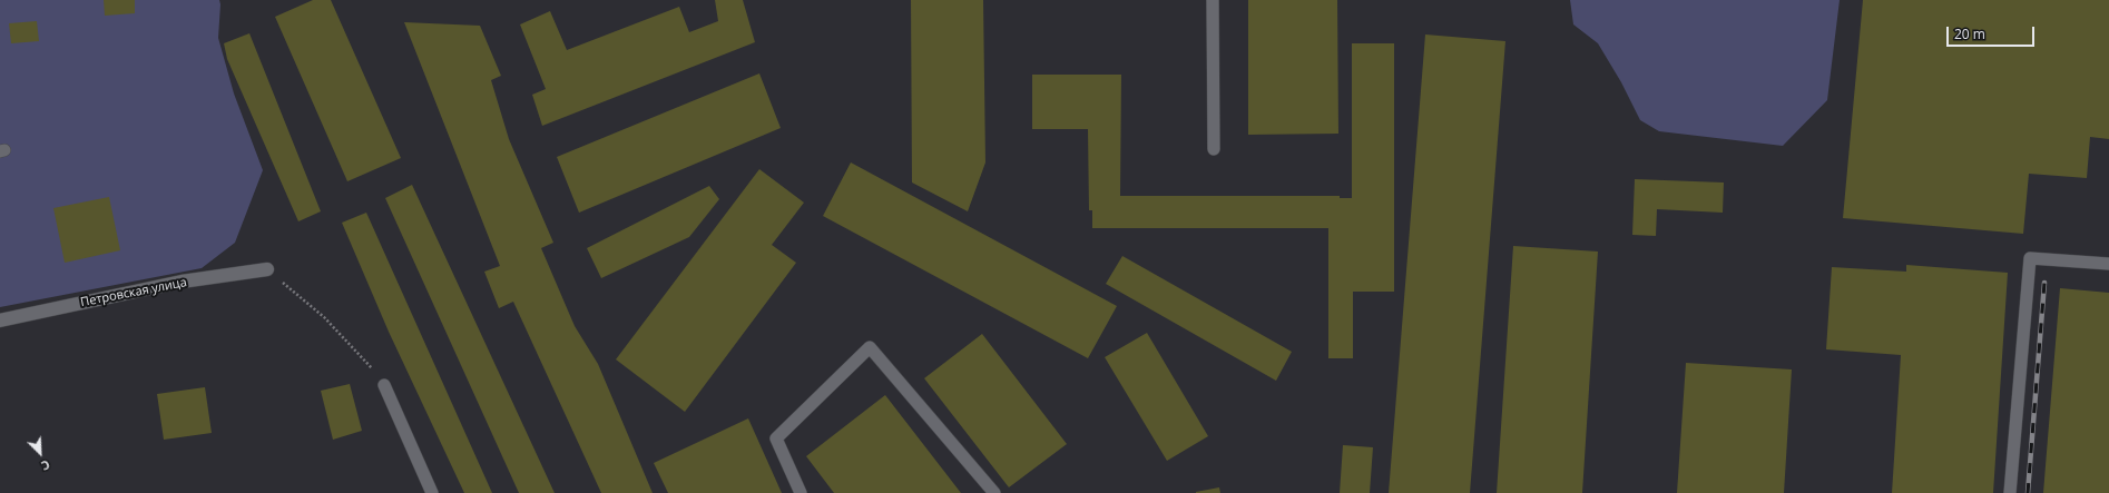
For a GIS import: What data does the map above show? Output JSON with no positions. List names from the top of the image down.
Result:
{
  "streets": {
    "street": ["Петровская улица"]
  },
  "scale_bar": "20 m",
  "north": "bottom right"
}
